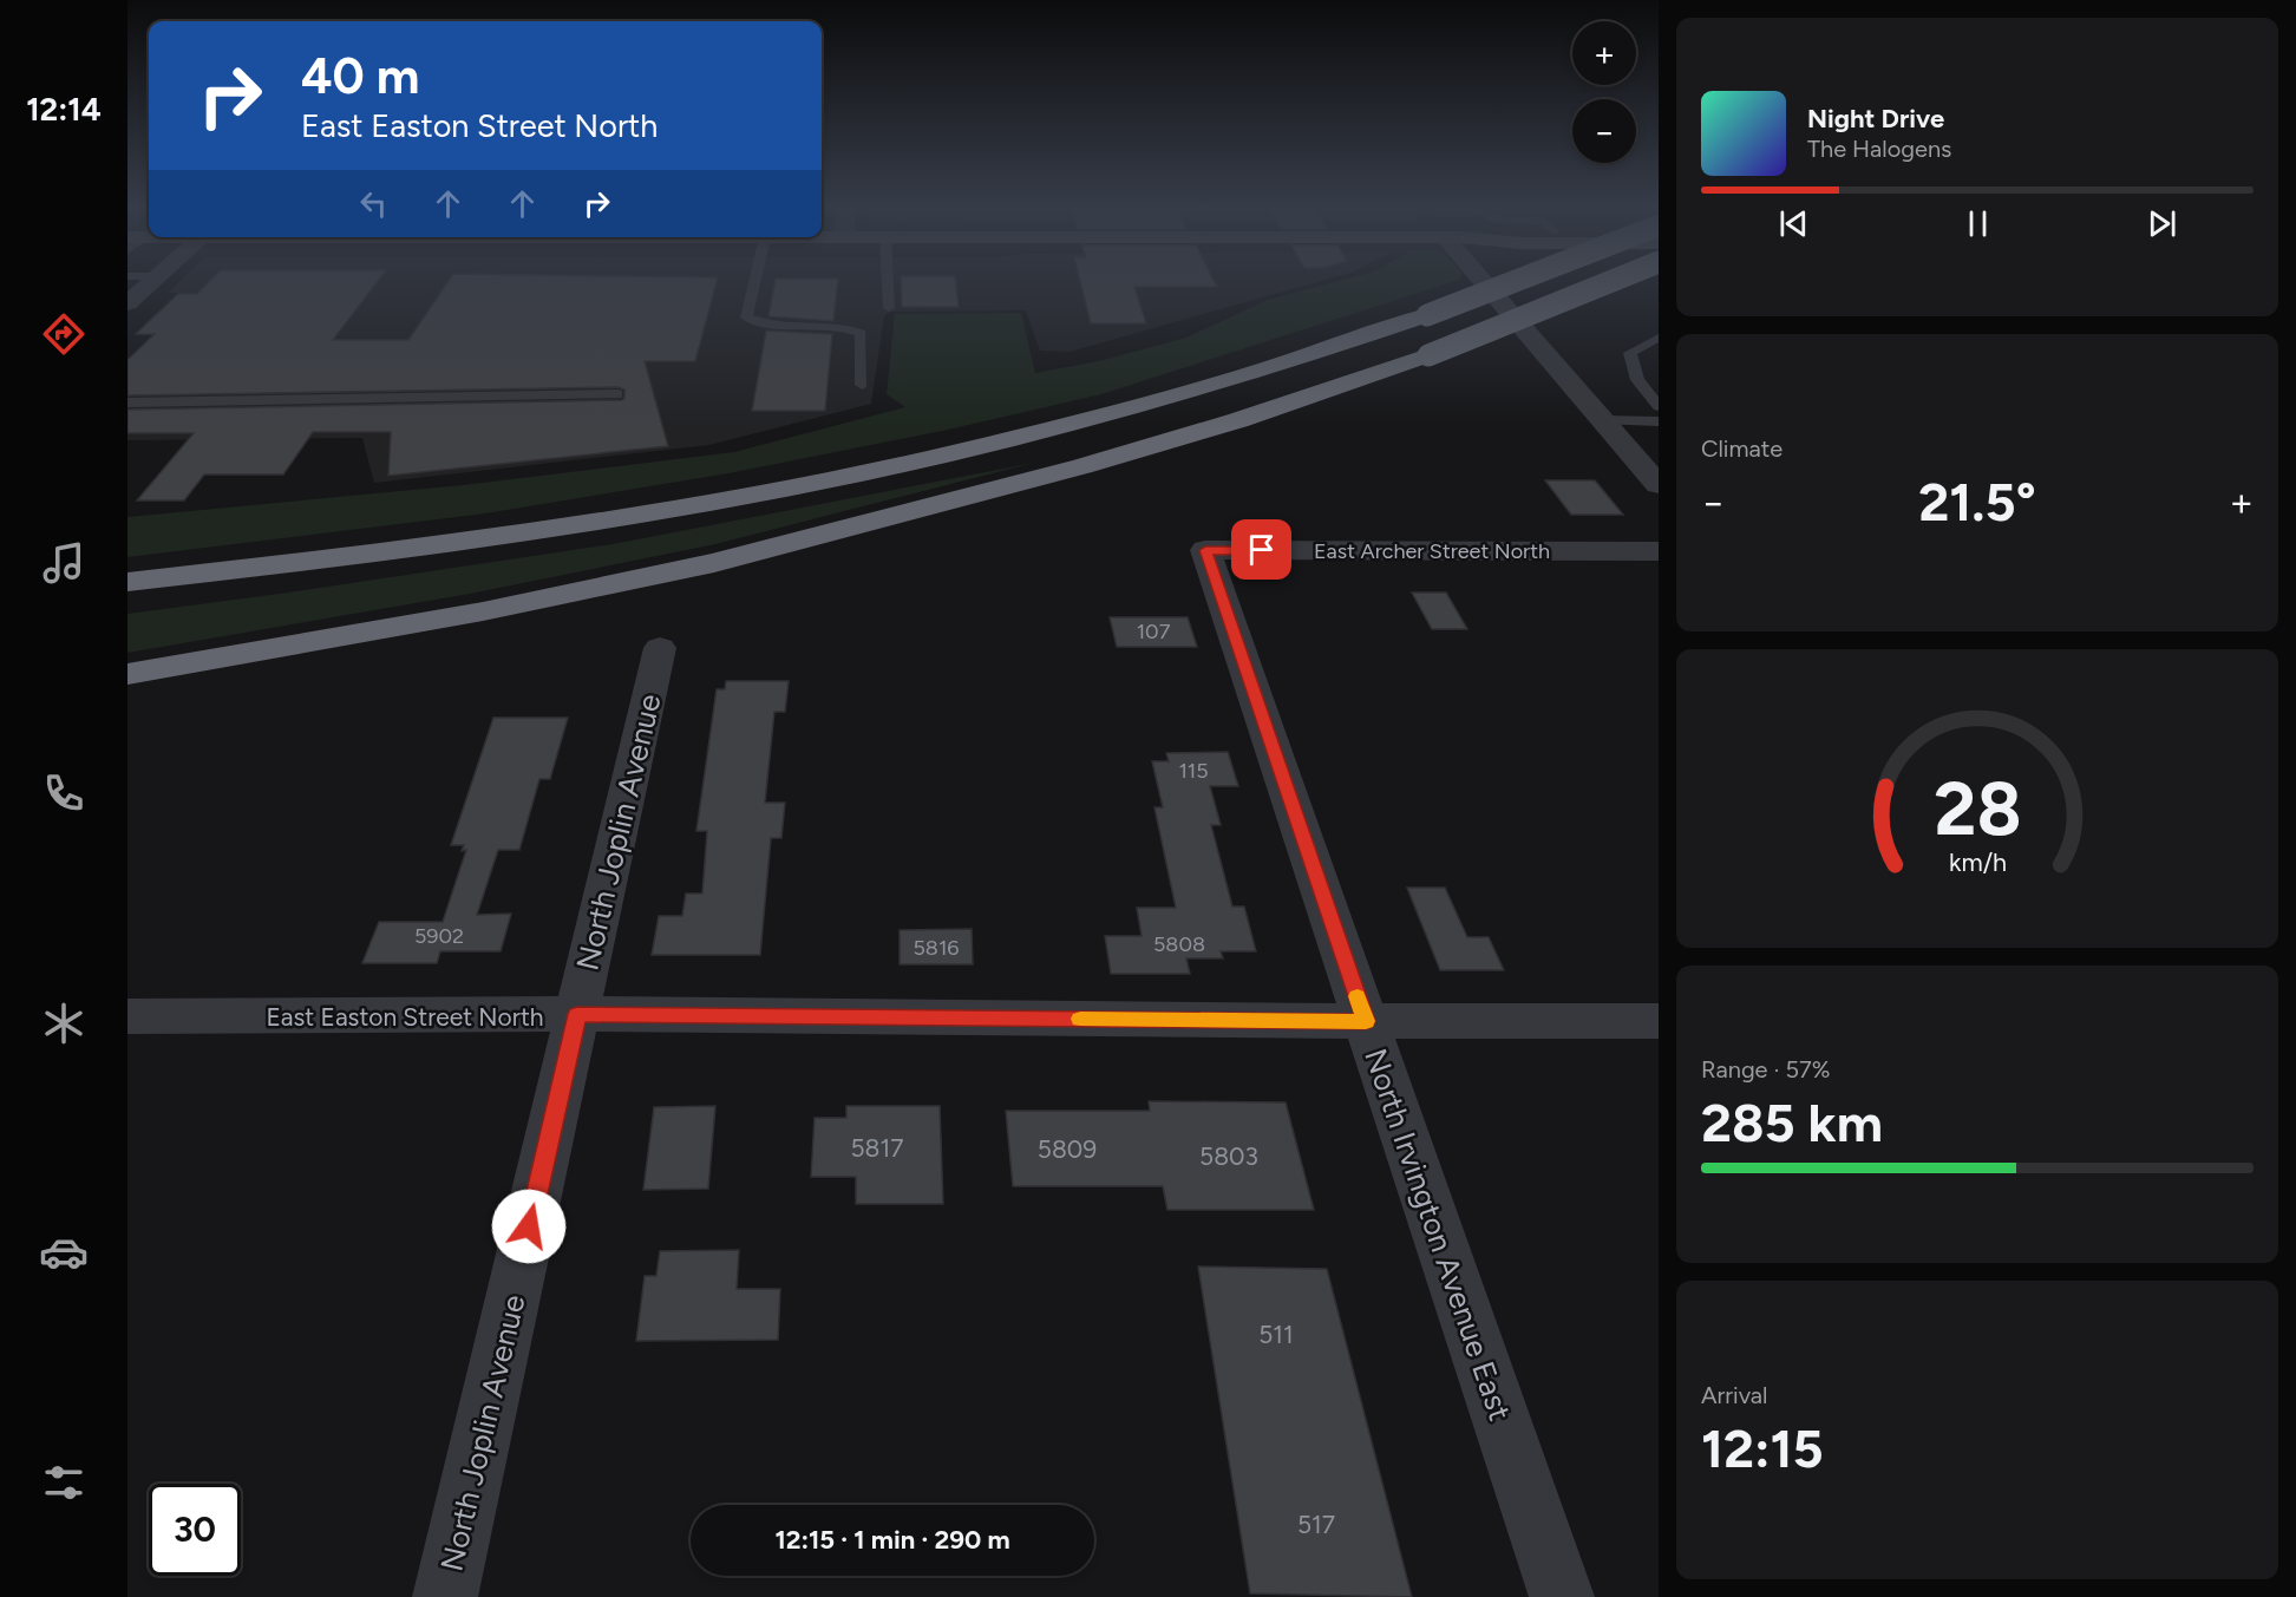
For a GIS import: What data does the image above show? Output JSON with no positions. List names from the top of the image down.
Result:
{
  "streets": {
    "street": [
      "East Archer Street North",
      "North Joplin Avenue",
      "East Easton Street North",
      "North Irvington Avenue East"
    ]
  },
  "crossings": [
    ["East Archer Street North", "North Irvington Avenue East"],
    ["North Joplin Avenue", "East Easton Street North"],
    ["East Easton Street North", "North Irvington Avenue East"]
  ],
  "house_numbers": [
    "107",
    "115",
    "5902",
    "5808",
    "5816",
    "5817",
    "5809",
    "5803",
    "511",
    "517"
  ],
  "page": {
    "tabs": "12:14",
    "map_buttons": ["+", "−"],
    "turn": ["40 m", "East Easton Street North"],
    "song": ["Night Drive", "The Halogens"],
    "tile": [
      "Climate",
      ["Range · 57%", "285 km"],
      ["Arrival", "12:15"]
    ],
    "heat": ["−", "21.5°", "+"],
    "limit": "30",
    "trip": "12:15 · 1 min · 290 m",
    "gauge": ["28", "km/h"]
  }
}
